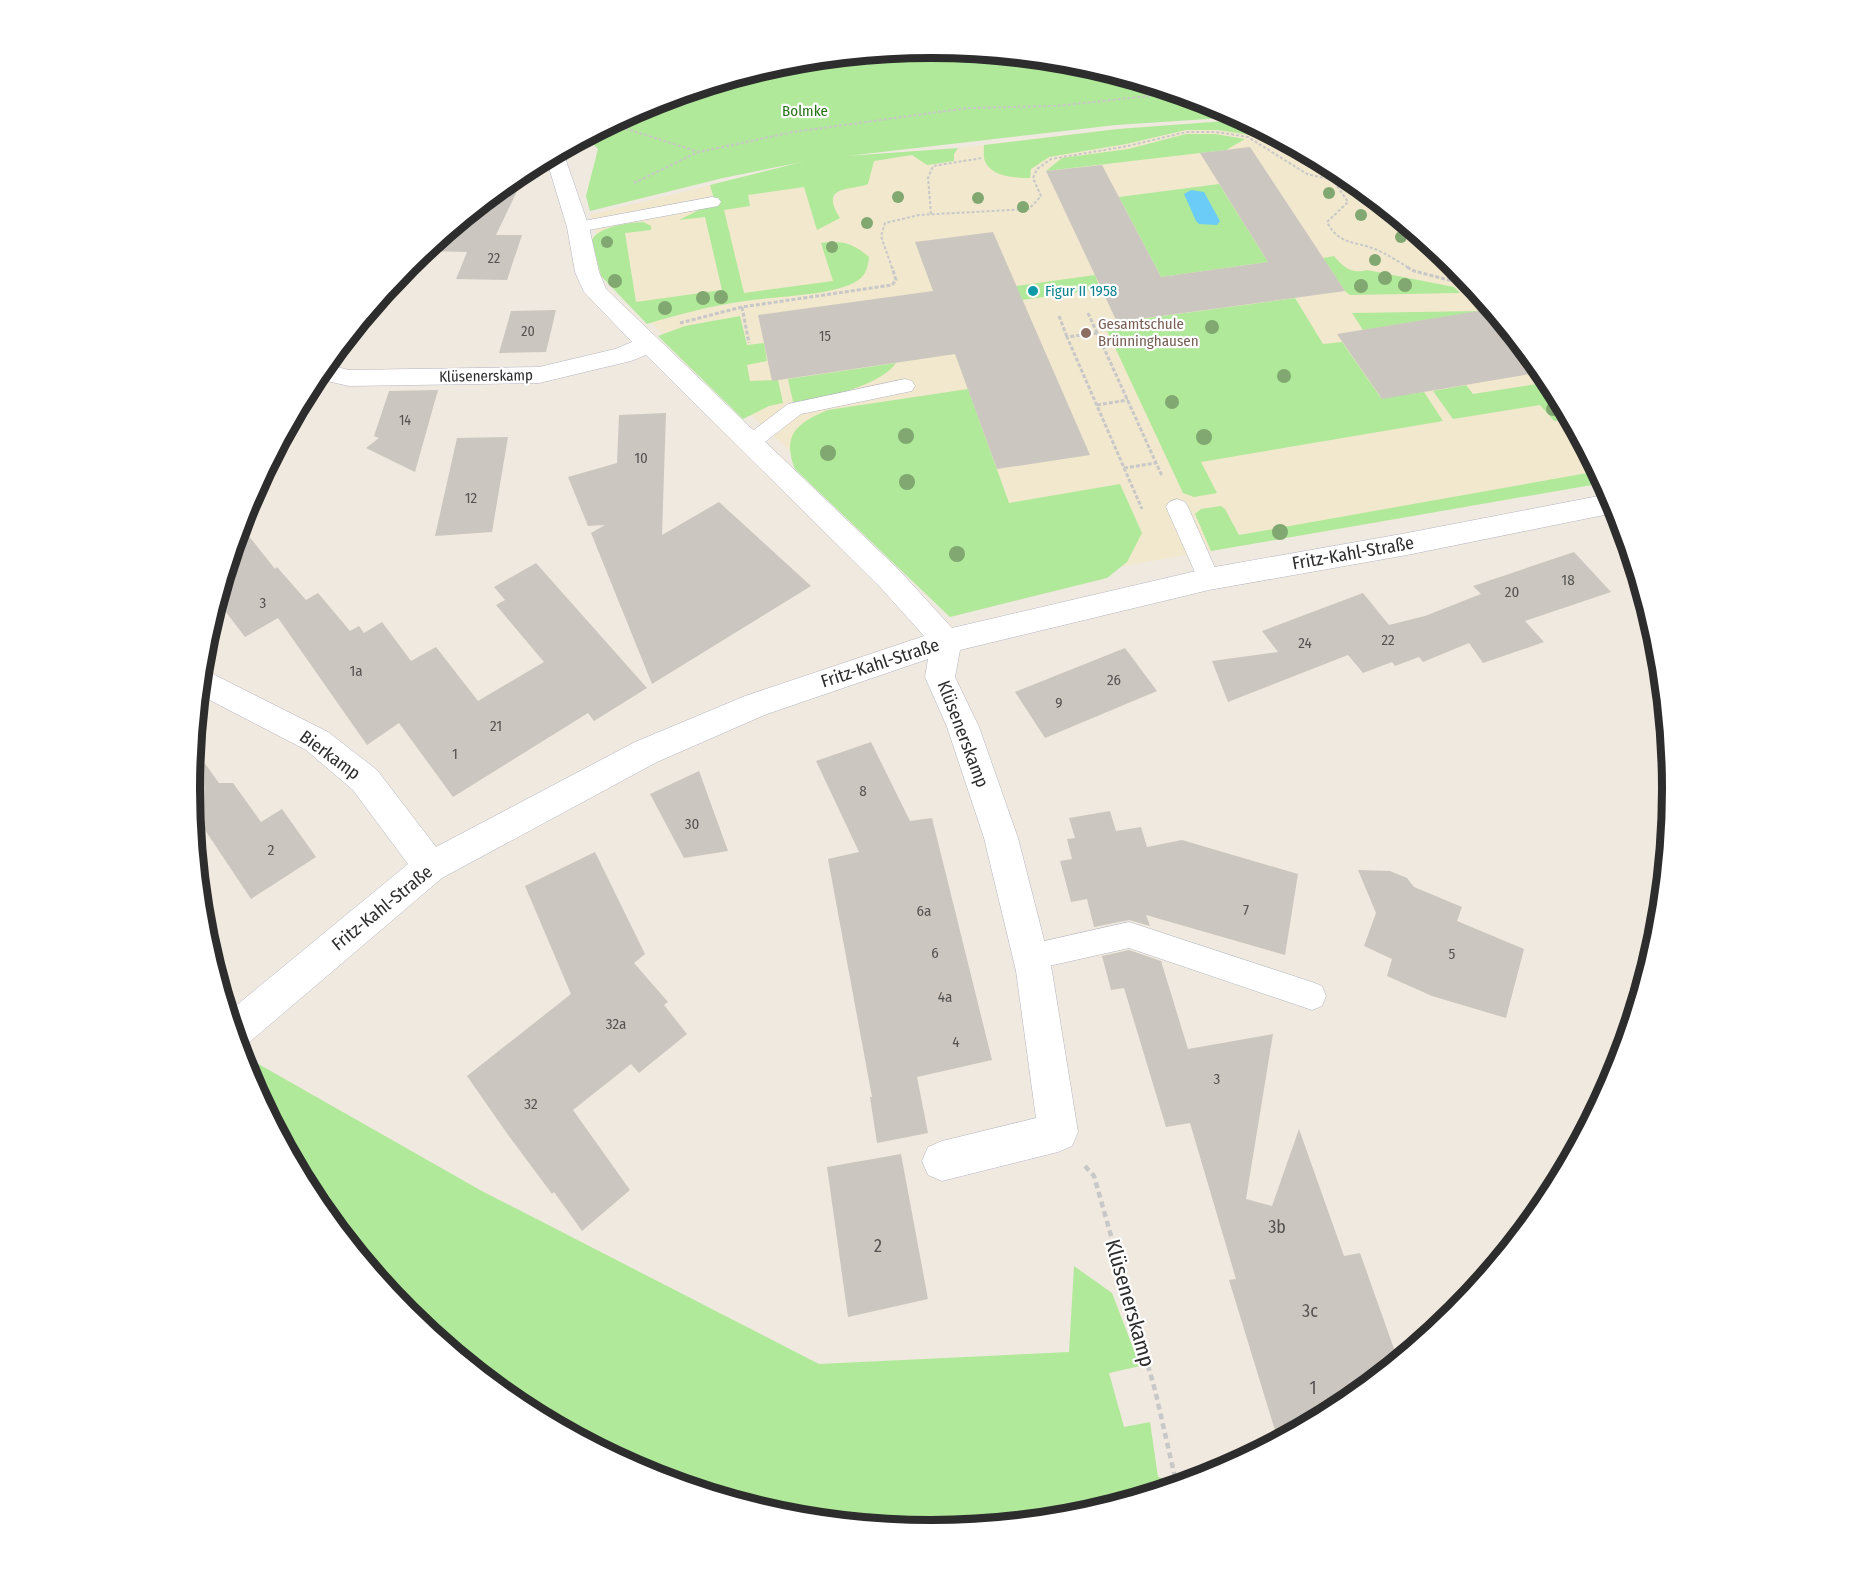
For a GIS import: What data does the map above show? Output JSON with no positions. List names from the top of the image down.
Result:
{
  "streets": {
    "street": ["Klüsenerskamp", "Fritz-Kahl-Straße", "Bierkamp"]
  },
  "crossings": [
    ["Klüsenerskamp", "Fritz-Kahl-Straße"],
    ["Fritz-Kahl-Straße", "Bierkamp"]
  ],
  "parks": ["Bolmke"],
  "places": ["Figur II 1958", "Gesamtschule Brünninghausen"],
  "house_numbers": [
    "22",
    "20",
    "15",
    "14",
    "10",
    "12",
    "18",
    "20",
    "3",
    "22",
    "24",
    "1a",
    "26",
    "9",
    "21",
    "1",
    "8",
    "30",
    "2",
    "7",
    "6a",
    "6",
    "5",
    "4a",
    "32a",
    "4",
    "3",
    "32",
    "3b",
    "2",
    "3c",
    "1"
  ]
}
